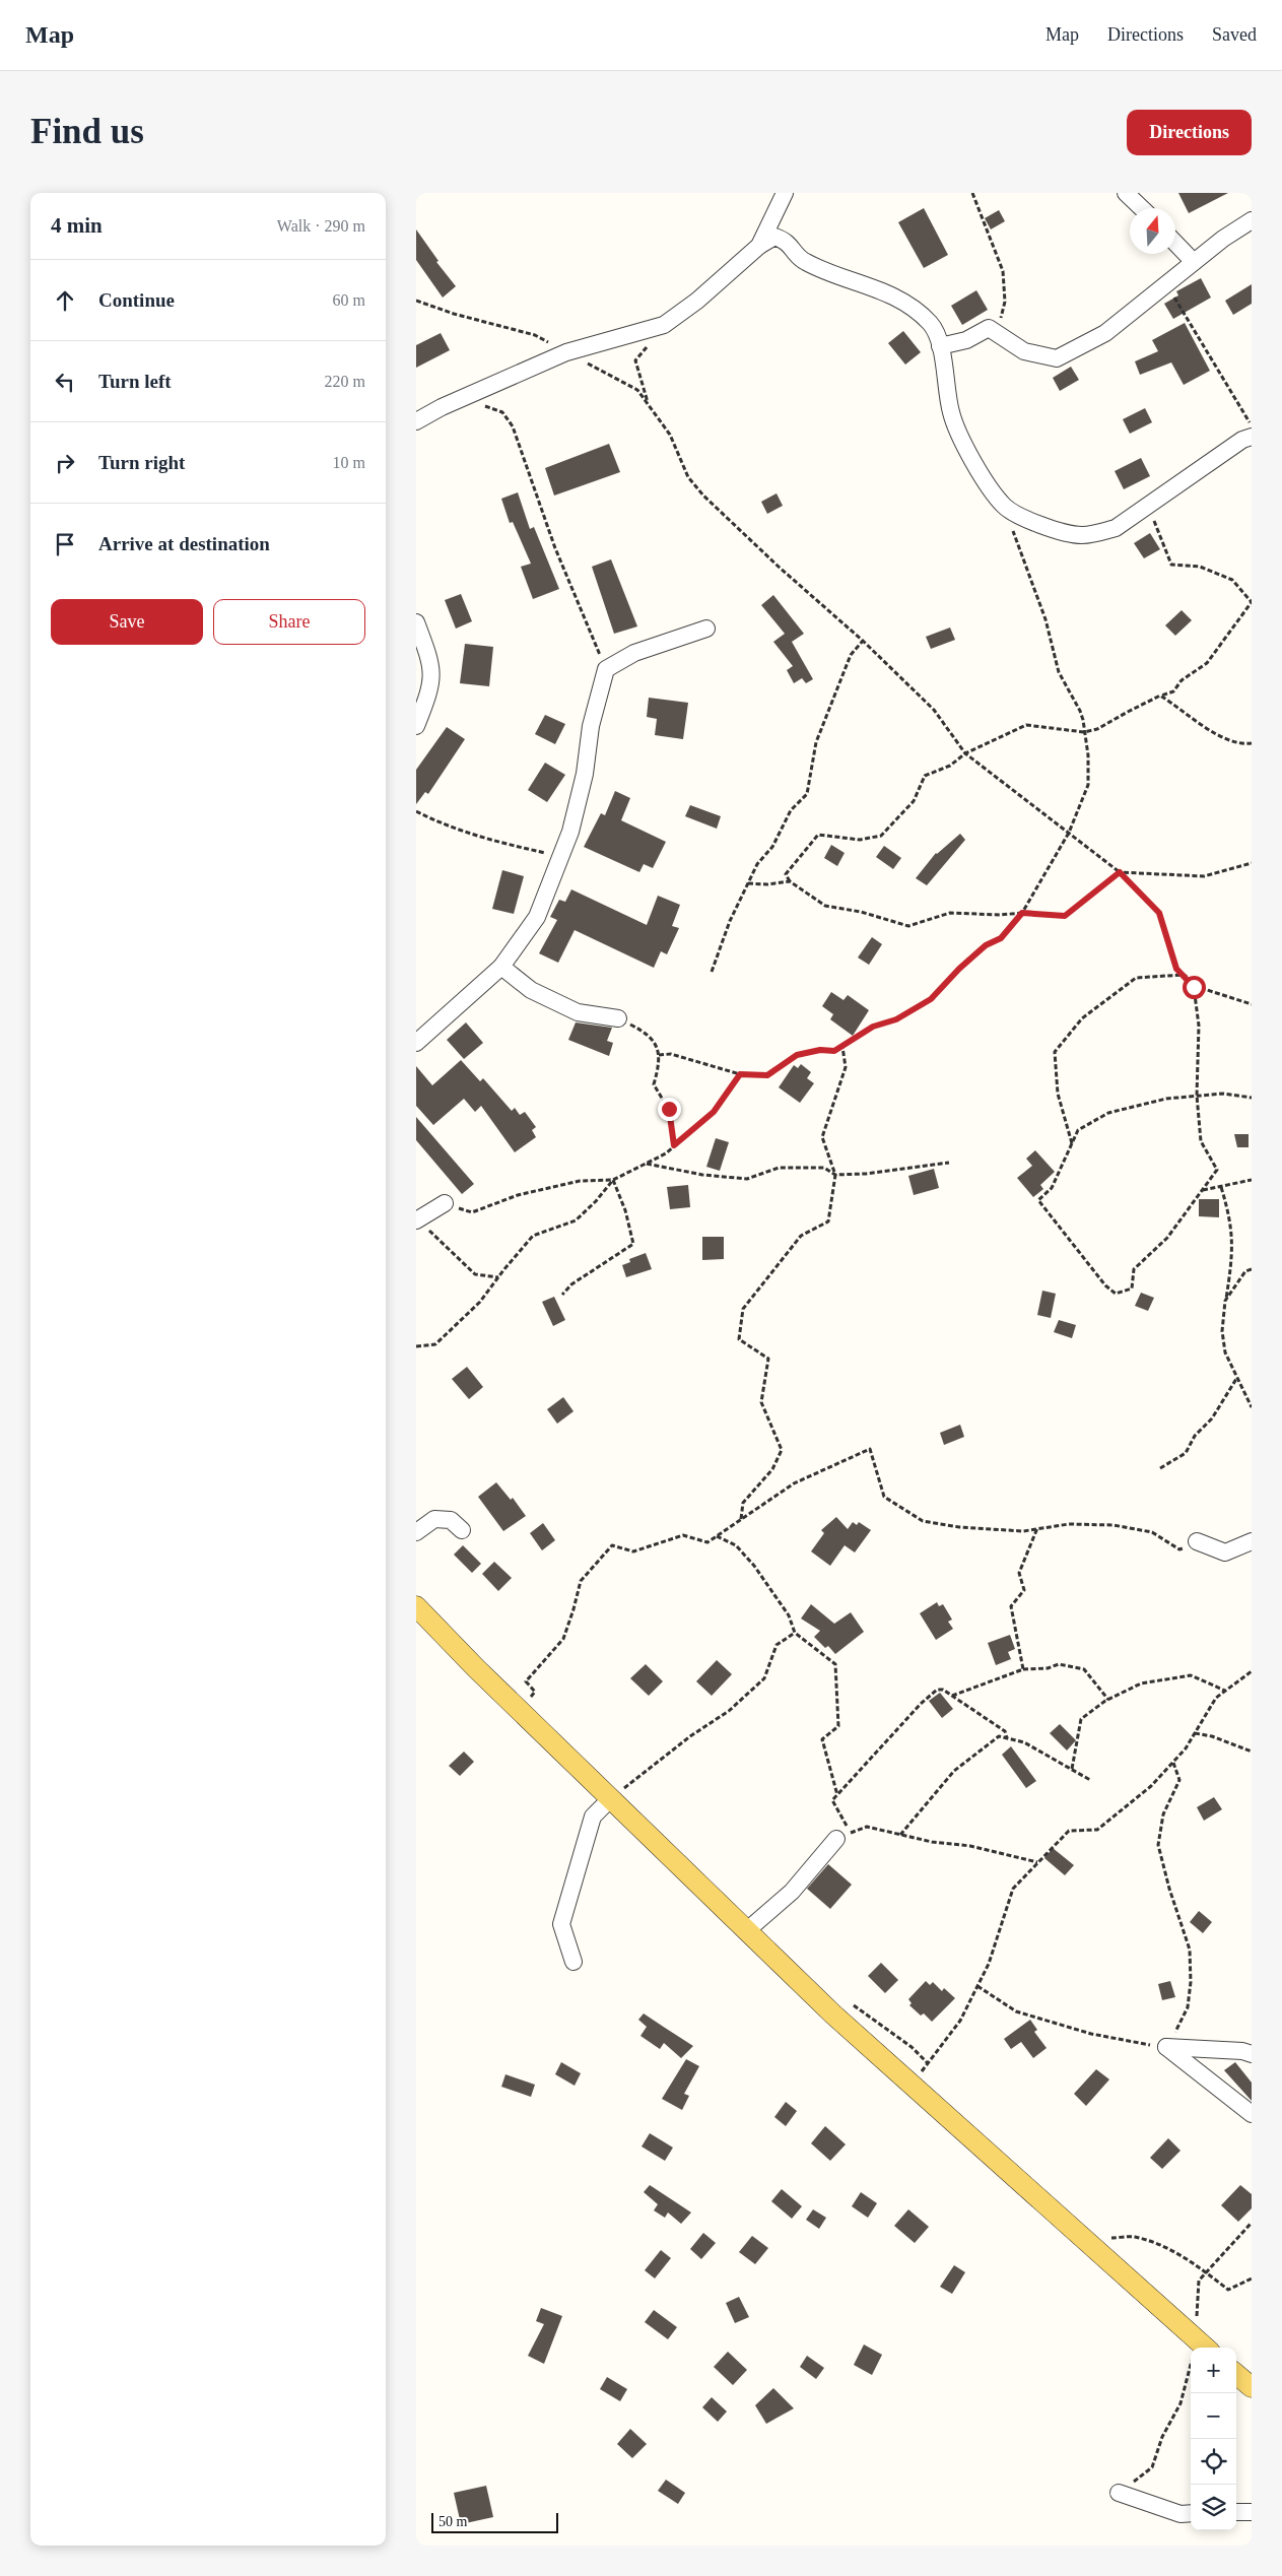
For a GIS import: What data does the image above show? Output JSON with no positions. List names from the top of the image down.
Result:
{
  "scale_bar": "50 m",
  "north": "top",
  "page": {
    "header": "Map",
    "nav": ["Map", "Directions", "Saved"],
    "buttons": [
      "Directions",
      ["Save", "Share"]
    ],
    "title": "Find us",
    "heading": ["4 min", "Walk · 290 m"],
    "list": [
      ["Continue", "60 m"],
      ["Turn left", "220 m"],
      ["Turn right", "10 m"],
      "Arrive at destination"
    ],
    "map_buttons": ["+", "−"],
    "scale": "50 m"
  }
}
